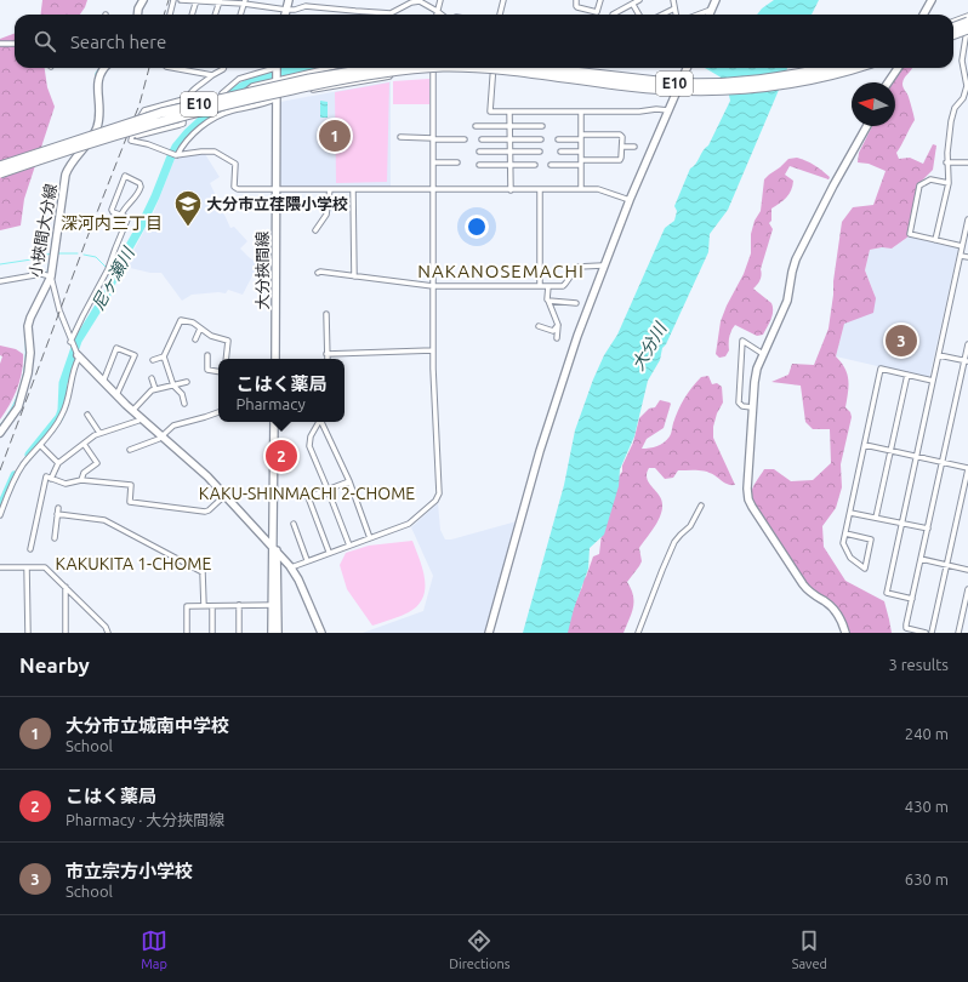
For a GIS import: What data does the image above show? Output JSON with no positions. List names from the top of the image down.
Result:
{
  "streets": {
    "highway": ["E10"],
    "street": ["小挾間大分線", "大分挾間線"]
  },
  "districts": [
    "深河内三丁目",
    "NAKANOSEMACHI",
    "KAKU-SHINMACHI 2-CHOME",
    "KAKUKITA 1-CHOME"
  ],
  "water": ["尼ヶ瀬川", "大分川"],
  "places": {
    "school or university": ["大分市立荏隈小学校"]
  },
  "north": "left",
  "page": {
    "search": "Search here",
    "pins": ["1", "3", "2"],
    "popup": ["こはく薬局", "Pharmacy"],
    "heading": ["Nearby", "3 results"],
    "list": [
      {
        "mark": "1",
        "name": "大分市立城南中学校",
        "note": "School",
        "value": "240 m"
      },
      {
        "mark": "2",
        "name": "こはく薬局",
        "note": "Pharmacy · 大分挾間線",
        "value": "430 m"
      },
      {
        "mark": "3",
        "name": "市立宗方小学校",
        "note": "School",
        "value": "630 m"
      }
    ],
    "nav": ["Map", "Directions", "Saved"]
  }
}
